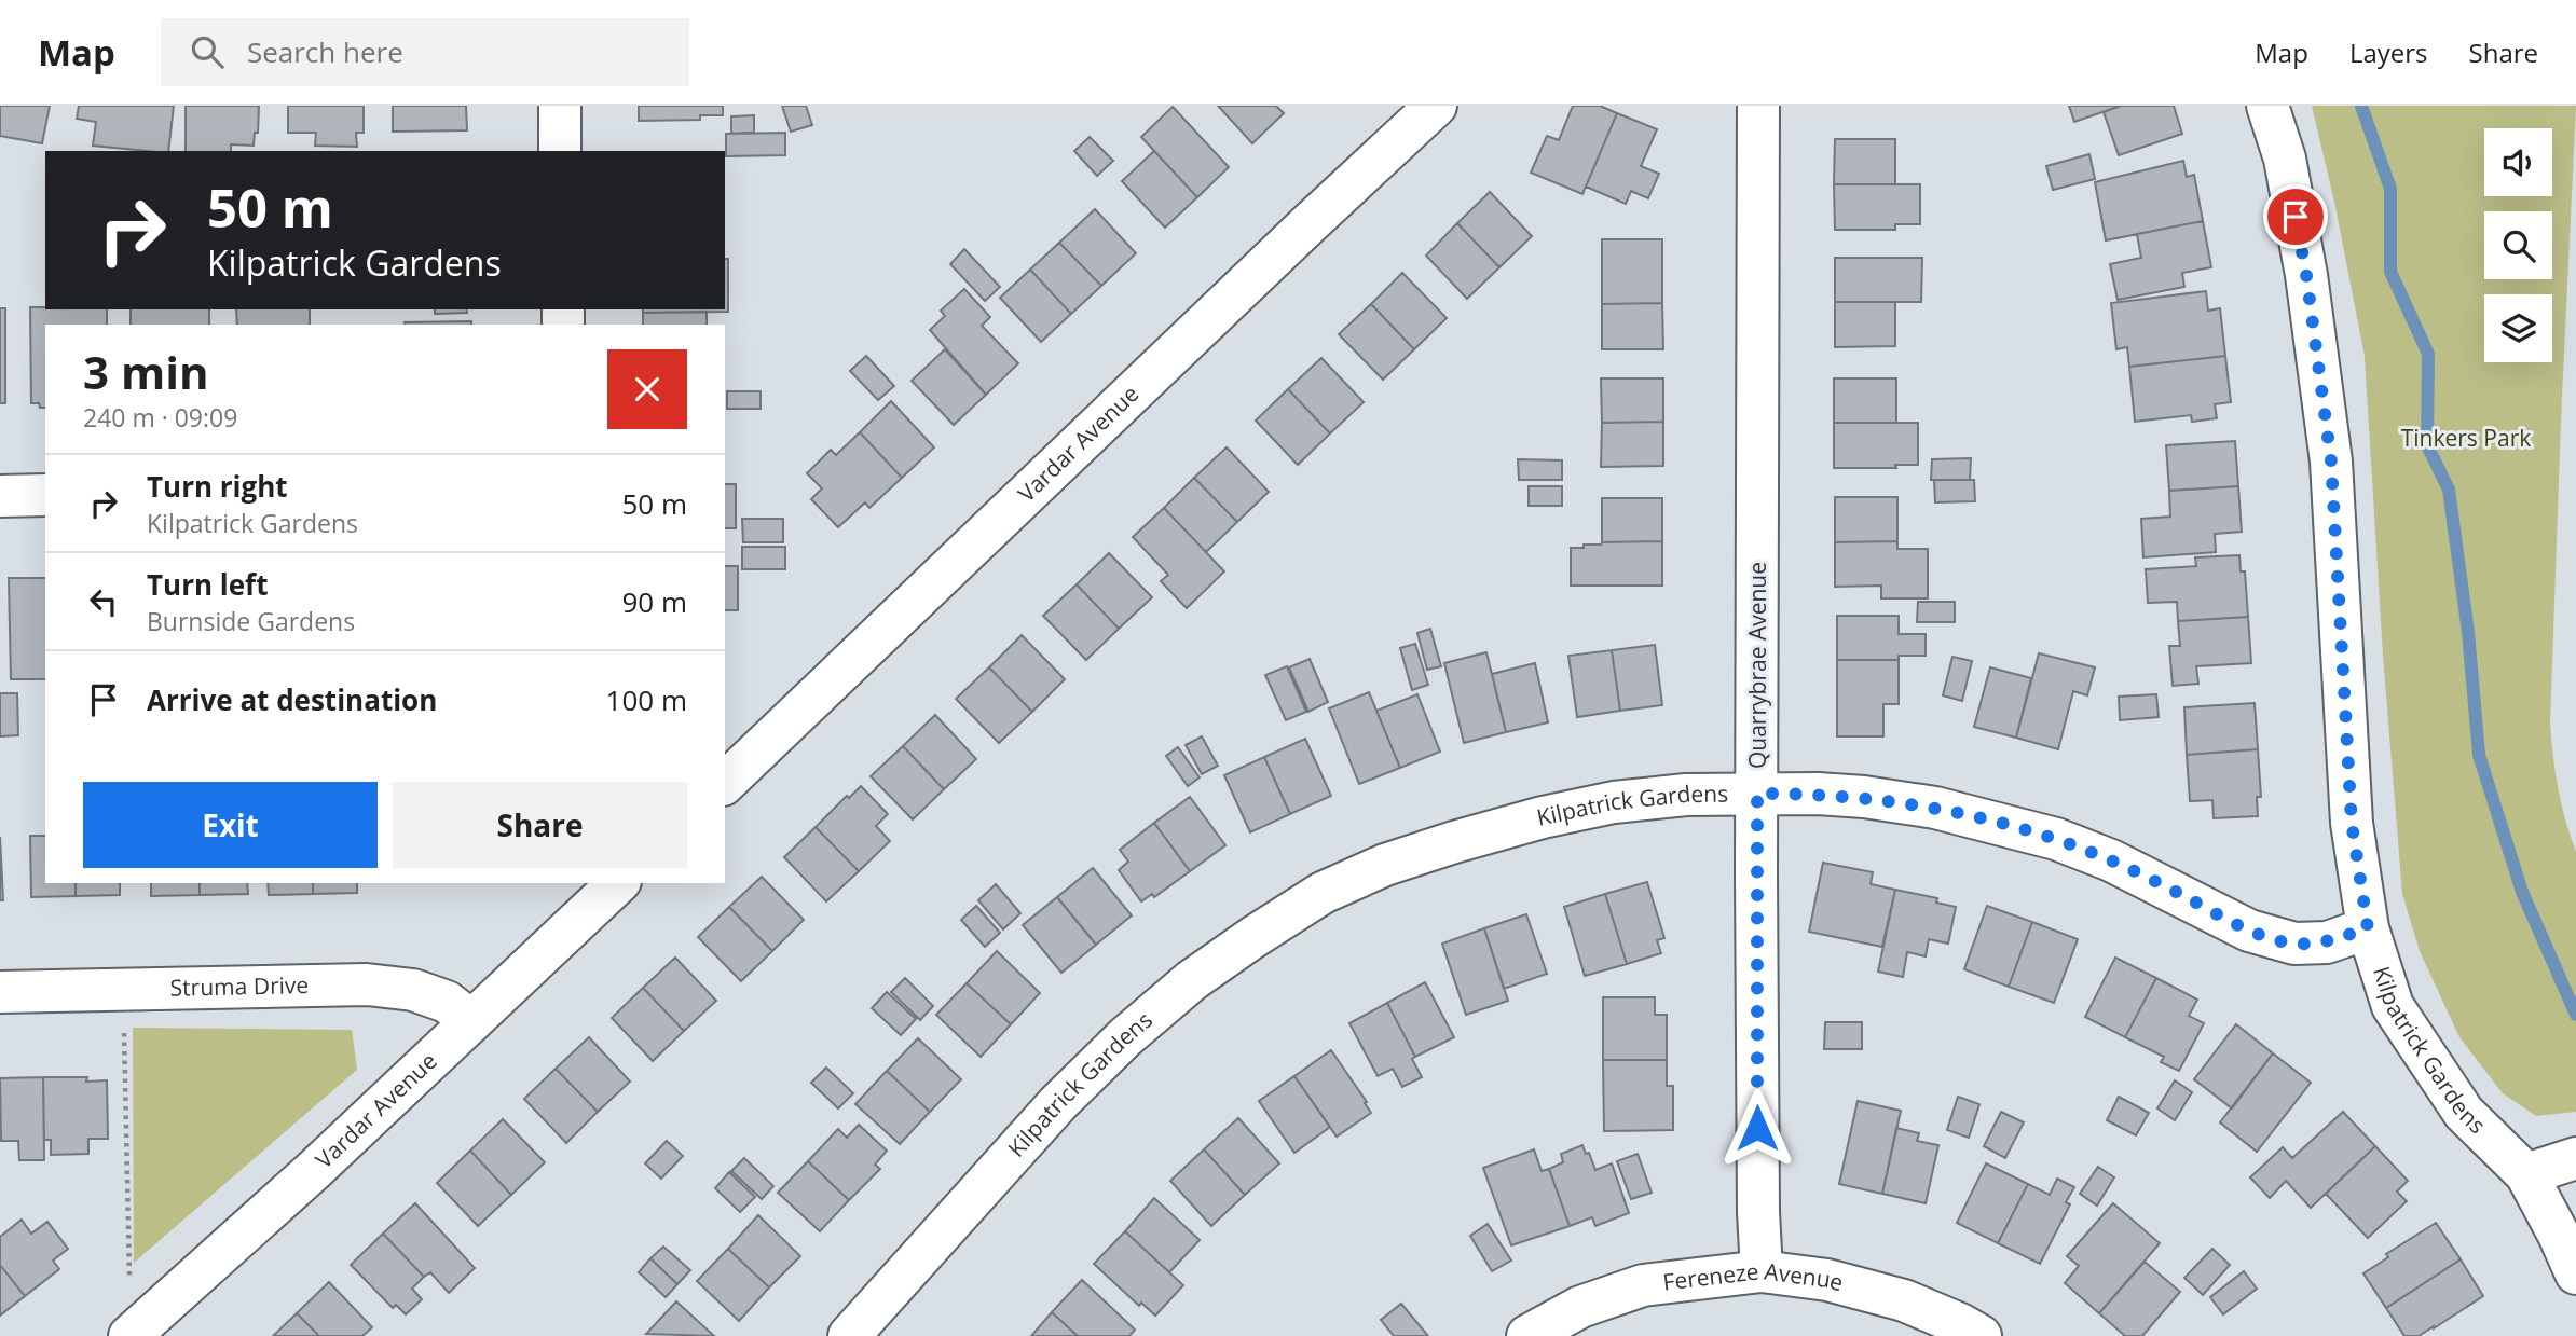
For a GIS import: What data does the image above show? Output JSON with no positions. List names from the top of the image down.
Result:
{
  "streets": {
    "street": [
      "Vardar Avenue",
      "Quarrybrae Avenue",
      "Kilpatrick Gardens",
      "Struma Drive",
      "Fereneze Avenue"
    ]
  },
  "crossings": [
    ["Vardar Avenue", "Struma Drive"],
    ["Quarrybrae Avenue", "Kilpatrick Gardens"],
    ["Quarrybrae Avenue", "Fereneze Avenue"]
  ],
  "parks": ["Tinkers Park"],
  "page": {
    "header": "Map",
    "search": "Search here",
    "nav": ["Map", "Layers", "Share"],
    "turn": ["50 m", "Kilpatrick Gardens"],
    "heading": ["3 min", "240 m · 09:09"],
    "list": [
      {
        "name": "Turn right",
        "note": "Kilpatrick Gardens",
        "value": "50 m"
      },
      {
        "name": "Turn left",
        "note": "Burnside Gardens",
        "value": "90 m"
      },
      {
        "name": "Arrive at destination",
        "value": "100 m"
      }
    ],
    "buttons": ["Exit", "Share"]
  }
}
